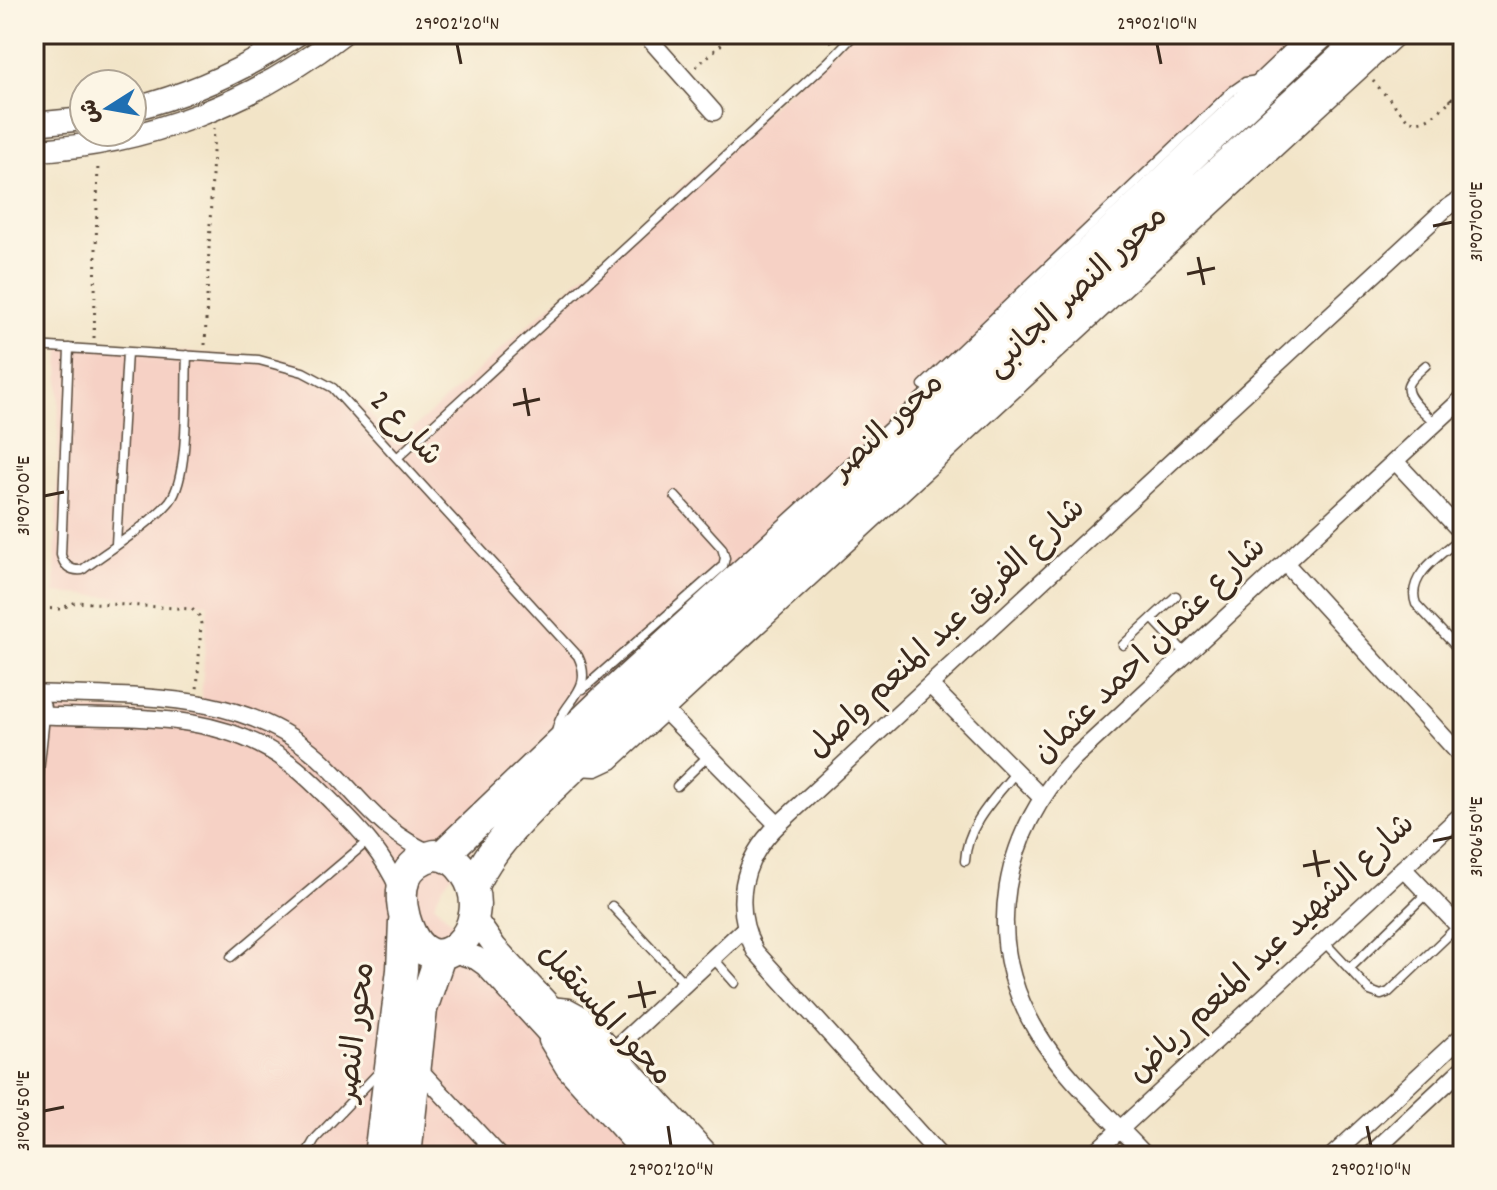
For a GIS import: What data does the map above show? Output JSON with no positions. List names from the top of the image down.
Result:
{
  "streets": {
    "highway": ["محور النصر"],
    "street": [
      "محور النصر الجانبى",
      "شارع الفريق عبد المنعم واصل",
      "شارع عثمان احمد عثمان",
      "شارع الشهيد عبد المنعم رياض",
      "محور المستقبل"
    ],
    "lane": ["شارع 2"]
  },
  "crossings": [
    ["محور النصر الجانبى", "محور النصر"],
    ["محور النصر", "محور المستقبل"],
    ["شارع عثمان احمد عثمان", "شارع الشهيد عبد المنعم رياض"]
  ],
  "north": "left",
  "coordinates": [
    "29°02'20\"N",
    "29°02'10\"N",
    "31°07'00\"E",
    "31°06'50\"E"
  ]
}
